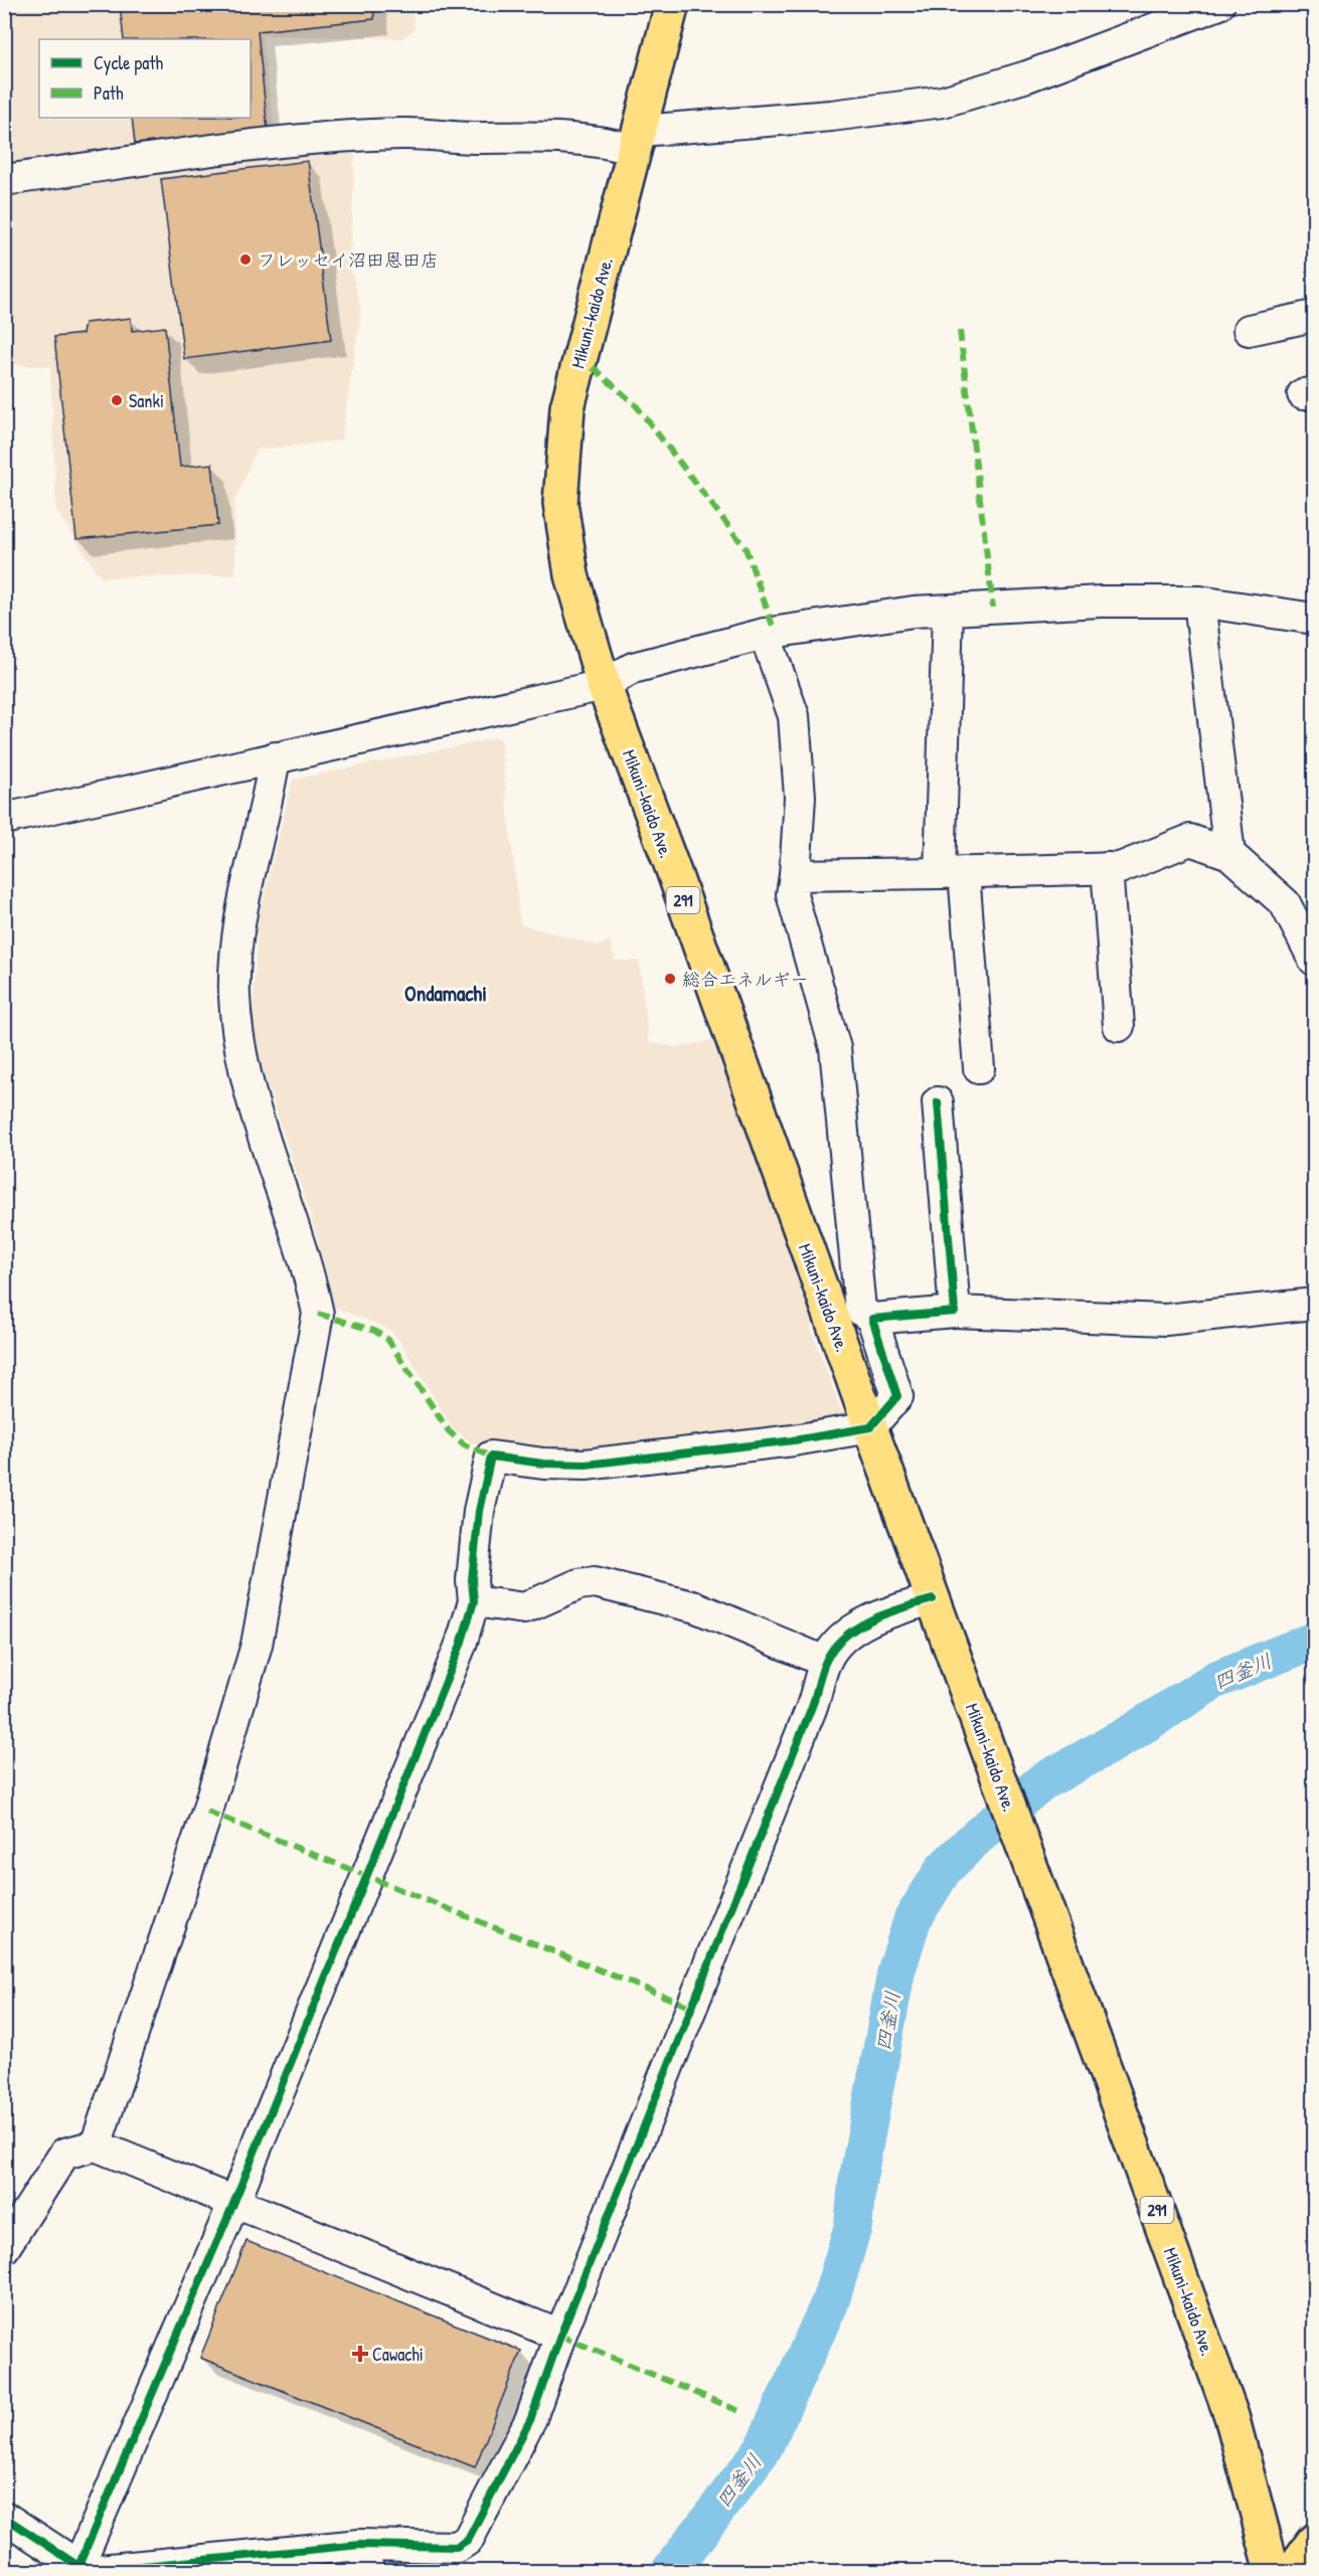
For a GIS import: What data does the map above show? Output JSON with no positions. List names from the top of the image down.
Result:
{
  "streets": {
    "main road": ["Mikuni-kaido Ave.", "291"]
  },
  "districts": ["Ondamachi"],
  "water": ["四釜川"],
  "places": {
    "other": ["フレッセイ沼田恩田店", "Sanki", "総合エネルギー"],
    "health": ["Cawachi"]
  },
  "legend": ["Cycle path", "Path"]
}
